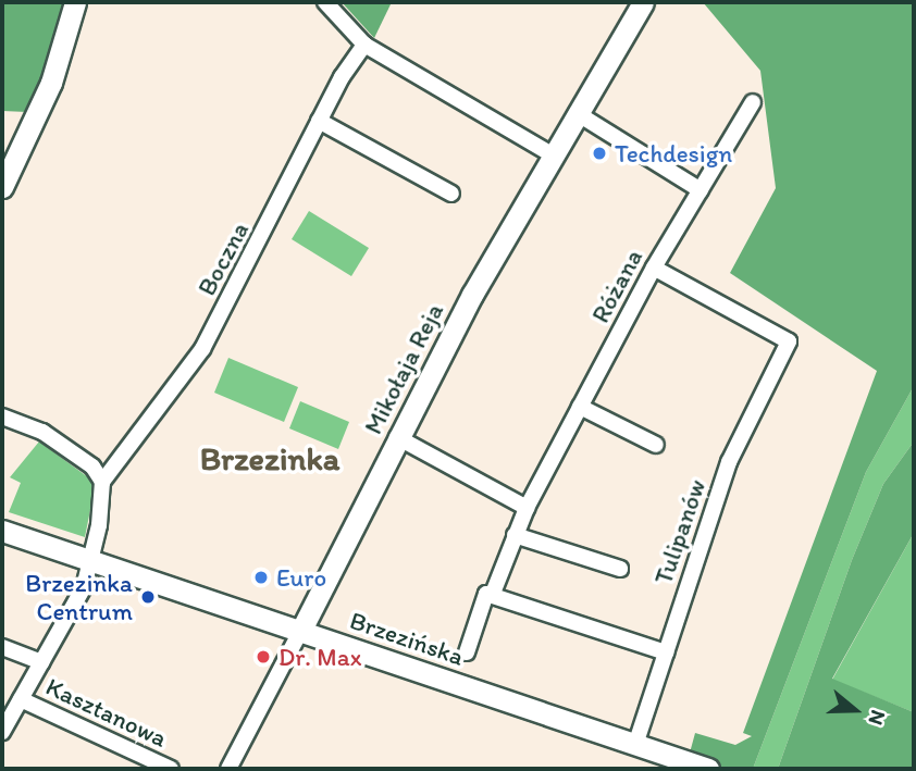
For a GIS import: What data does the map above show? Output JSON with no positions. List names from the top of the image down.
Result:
{
  "streets": {
    "street": [
      "Boczna",
      "Różana",
      "Mikołaja Reja",
      "Tulipanów",
      "Brzezińska",
      "Kasztanowa"
    ]
  },
  "crossings": [
    ["Różana", "Tulipanów"],
    ["Mikołaja Reja", "Brzezińska"],
    ["Tulipanów", "Brzezińska"]
  ],
  "districts": ["Brzezinka"],
  "places": [
    "Techdesign",
    "Euro",
    "Brzezinka Centrum",
    "Dr. Max"
  ],
  "north": "right"
}
